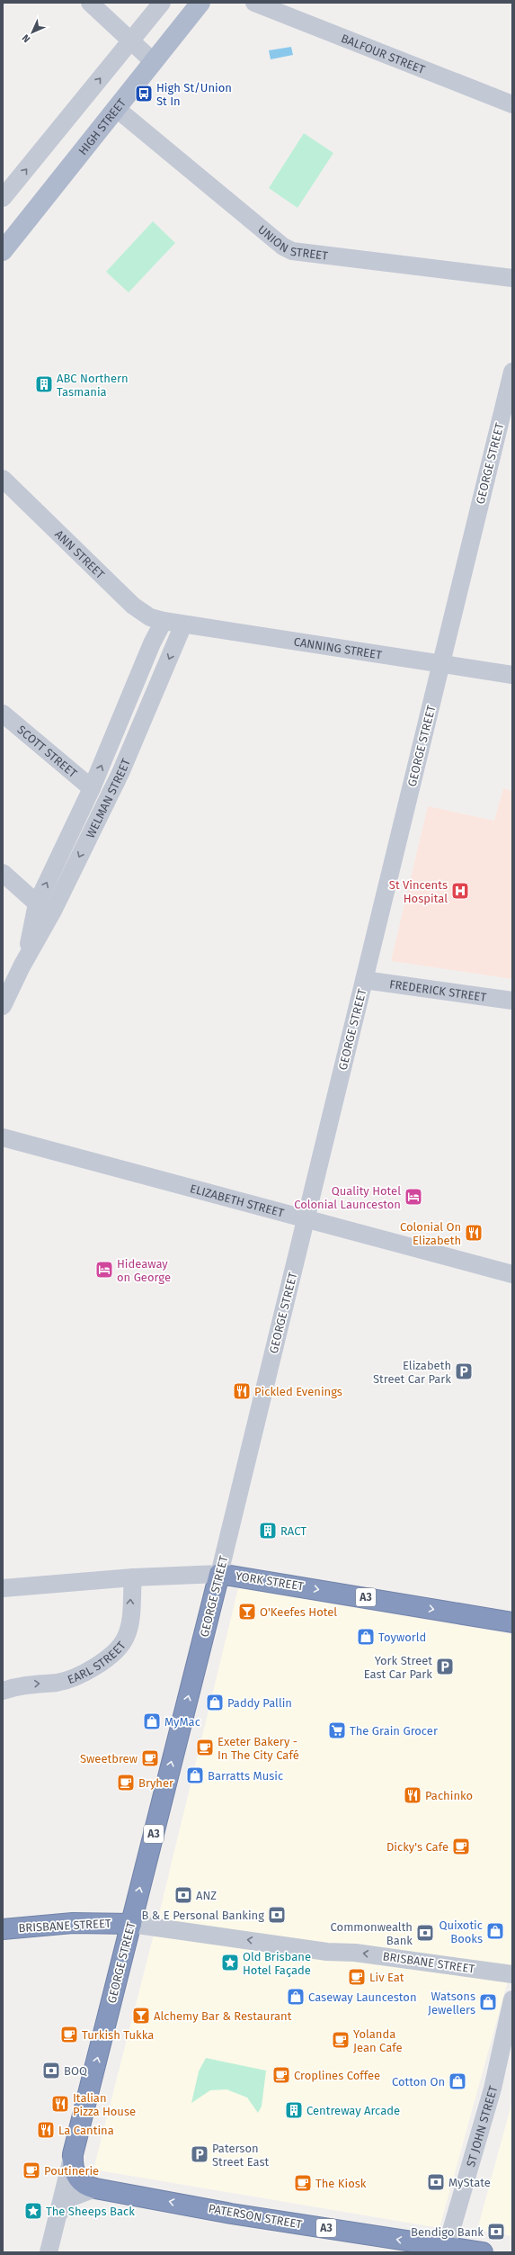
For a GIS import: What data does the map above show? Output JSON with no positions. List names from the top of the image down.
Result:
{
  "streets": {
    "highway": [
      "GEORGE STREET",
      "YORK STREET",
      "A3",
      "BRISBANE STREET",
      "PATERSON STREET"
    ],
    "main road": ["HIGH STREET"],
    "street": [
      "BALFOUR STREET",
      "UNION STREET",
      "ANN STREET",
      "CANNING STREET",
      "SCOTT STREET",
      "WELMAN STREET",
      "FREDERICK STREET",
      "ELIZABETH STREET",
      "EARL STREET",
      "ST JOHN STREET"
    ]
  },
  "crossings": [
    ["HIGH STREET", "UNION STREET"],
    ["GEORGE STREET", "CANNING STREET"],
    ["GEORGE STREET", "FREDERICK STREET"],
    ["GEORGE STREET", "ELIZABETH STREET"],
    ["GEORGE STREET", "YORK STREET"],
    ["GEORGE STREET", "BRISBANE STREET"],
    ["GEORGE STREET", "PATERSON STREET"],
    ["ANN STREET", "CANNING STREET"],
    ["ANN STREET", "WELMAN STREET"],
    ["CANNING STREET", "WELMAN STREET"],
    ["SCOTT STREET", "WELMAN STREET"],
    ["YORK STREET", "EARL STREET"],
    ["ST JOHN STREET", "PATERSON STREET"]
  ],
  "one_way": [
    "YORK STREET",
    "EARL STREET",
    "BRISBANE STREET",
    "PATERSON STREET"
  ],
  "places": {
    "bus stop": ["High St/Union St In"],
    "building": ["ABC Northern Tasmania", "RACT", "Centreway Arcade"],
    "hospital": ["St Vincents Hospital"],
    "hotel": ["Quality Hotel Colonial Launceston", "Hideaway on George"],
    "restaurant": [
      "Colonial On Elizabeth",
      "Pickled Evenings",
      "Pachinko",
      "Italian Pizza House",
      "La Cantina"
    ],
    "parking": ["Elizabeth Street Car Park", "York Street East Car Park", "Paterson Street East"],
    "bar": ["O'Keefes Hotel", "Alchemy Bar & Restaurant"],
    "shop": [
      "Toyworld",
      "Paddy Pallin",
      "MyMac",
      "Barratts Music",
      "Quixotic Books",
      "Caseway Launceston",
      "Watsons Jewellers",
      "Cotton On"
    ],
    "supermarket": ["The Grain Grocer"],
    "cafe": [
      "Exeter Bakery - In The City Café",
      "Sweetbrew",
      "Bryher",
      "Dicky's Cafe",
      "Liv Eat",
      "Turkish Tukka",
      "Yolanda Jean Cafe",
      "Croplines Coffee",
      "Poutinerie",
      "The Kiosk"
    ],
    "bank": [
      "ANZ",
      "B & E Personal Banking",
      "Commonwealth Bank",
      "BOQ",
      "MyState",
      "Bendigo Bank"
    ],
    "place": ["Old Brisbane Hotel Façade", "The Sheeps Back"]
  },
  "north": "bottom left"
}
